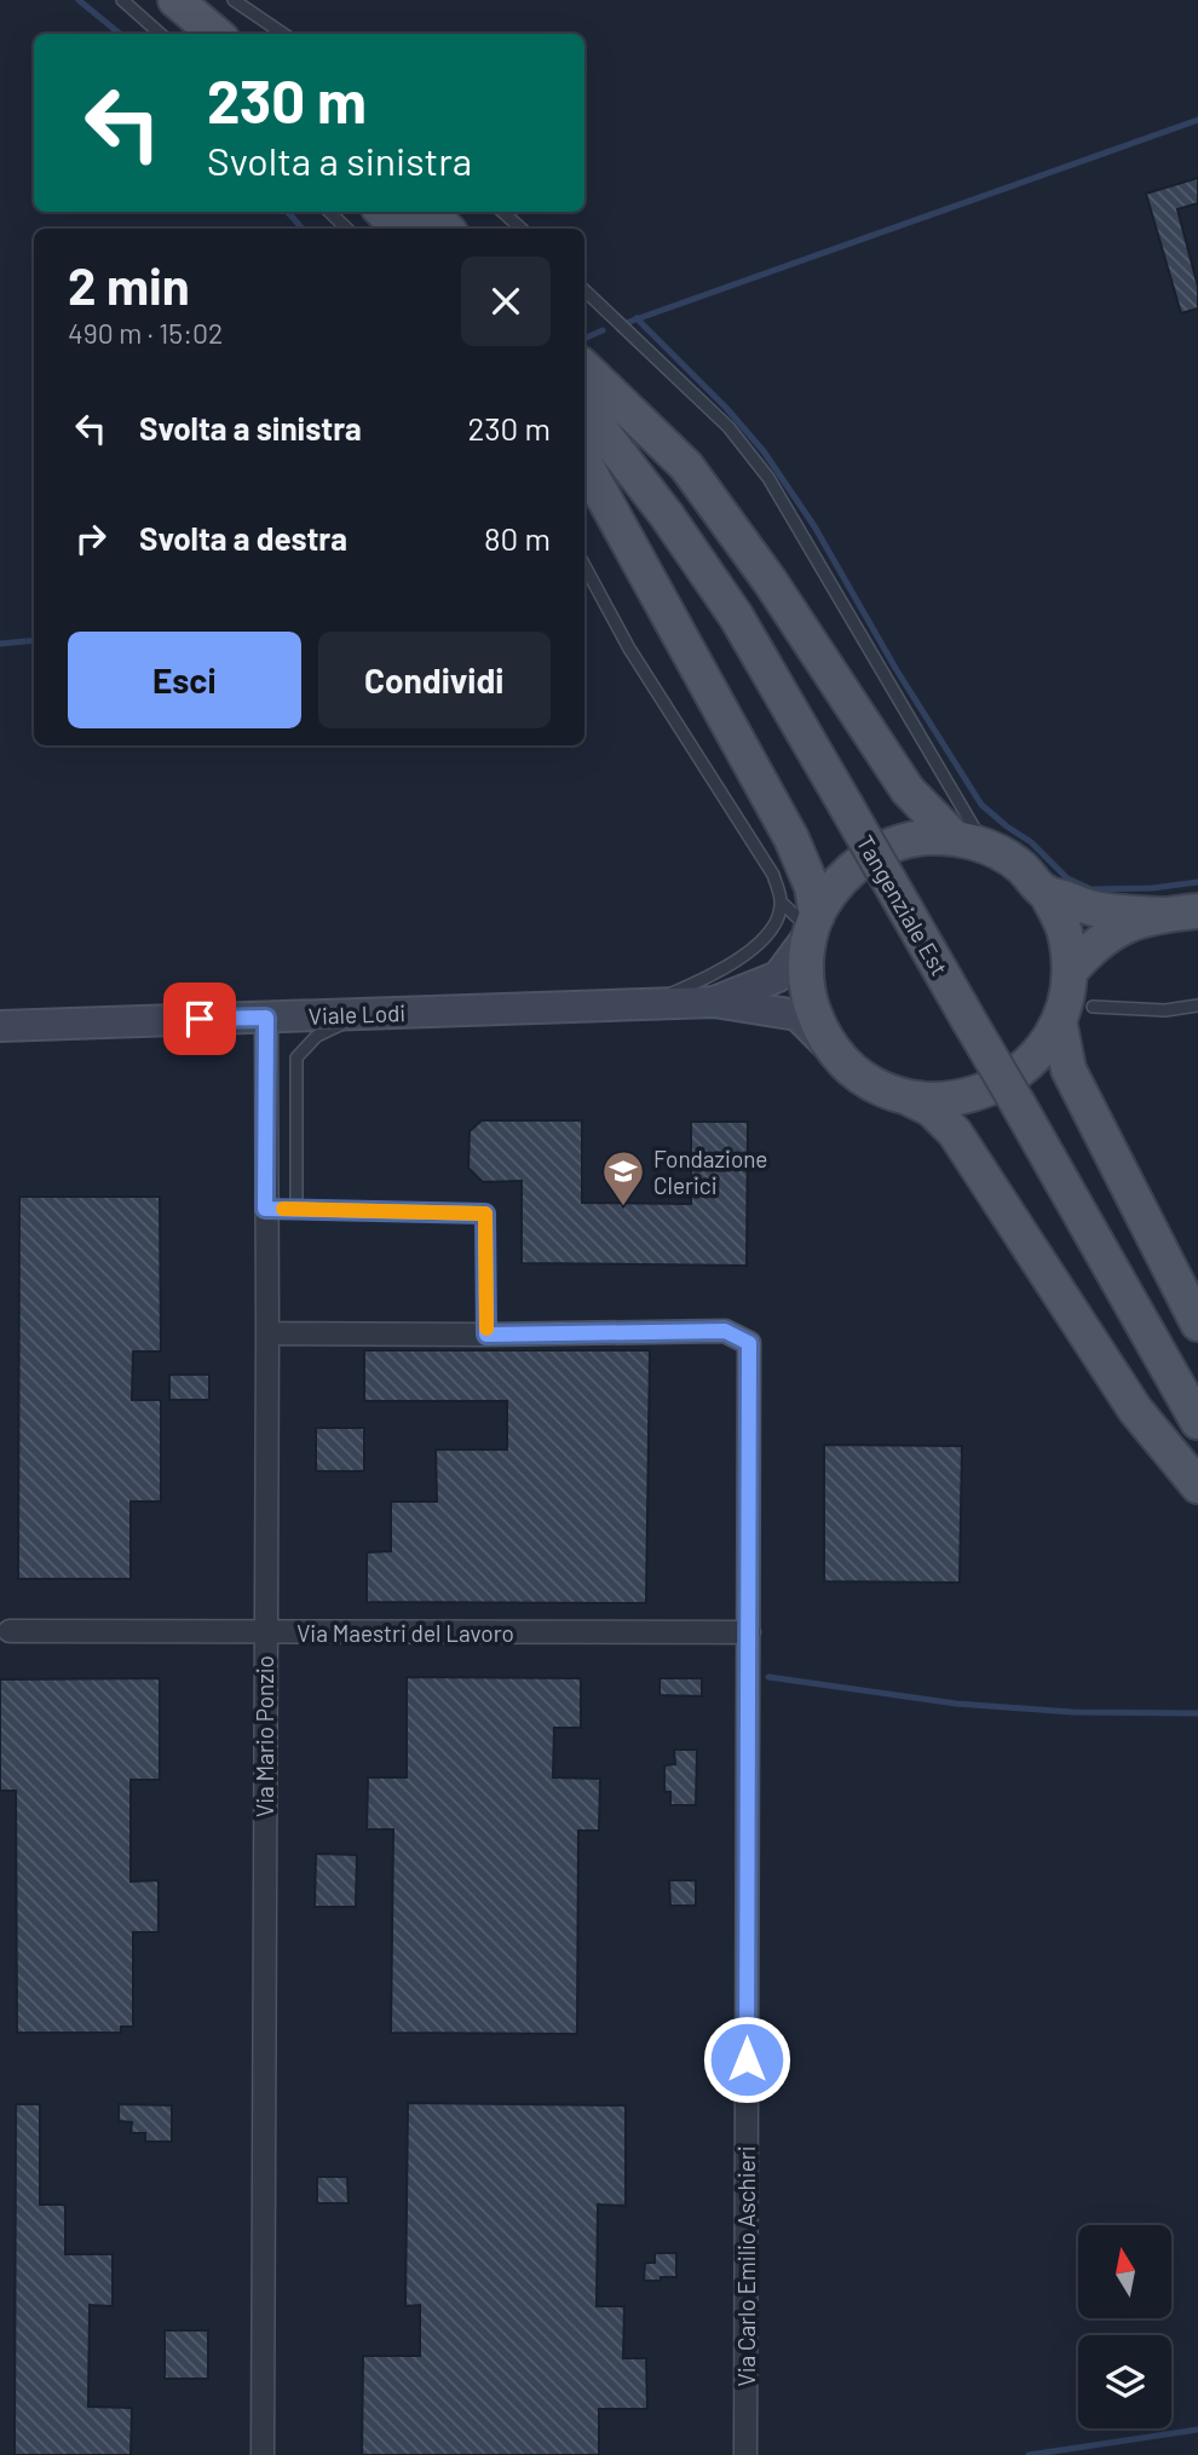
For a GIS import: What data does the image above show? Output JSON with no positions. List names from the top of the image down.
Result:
{
  "streets": {
    "main road": ["Tangenziale Est"],
    "street": [
      "Viale Lodi",
      "Via Maestri del Lavoro",
      "Via Mario Ponzio",
      "Via Carlo Emilio Aschieri"
    ]
  },
  "crossings": [
    ["Viale Lodi", "Via Mario Ponzio"],
    ["Via Maestri del Lavoro", "Via Mario Ponzio"],
    ["Via Maestri del Lavoro", "Via Carlo Emilio Aschieri"],
    ["Via Mario Ponzio", "Via Carlo Emilio Aschieri"]
  ],
  "places": {
    "school or university": ["Fondazione Clerici"]
  },
  "north": "top",
  "page": {
    "turn": ["230 m", "Svolta a sinistra"],
    "heading": ["2 min", "490 m · 15:02"],
    "list": [
      {
        "name": "Svolta a sinistra",
        "value": "230 m"
      },
      {
        "name": "Svolta a destra",
        "value": "80 m"
      }
    ],
    "buttons": ["Esci", "Condividi"]
  }
}
